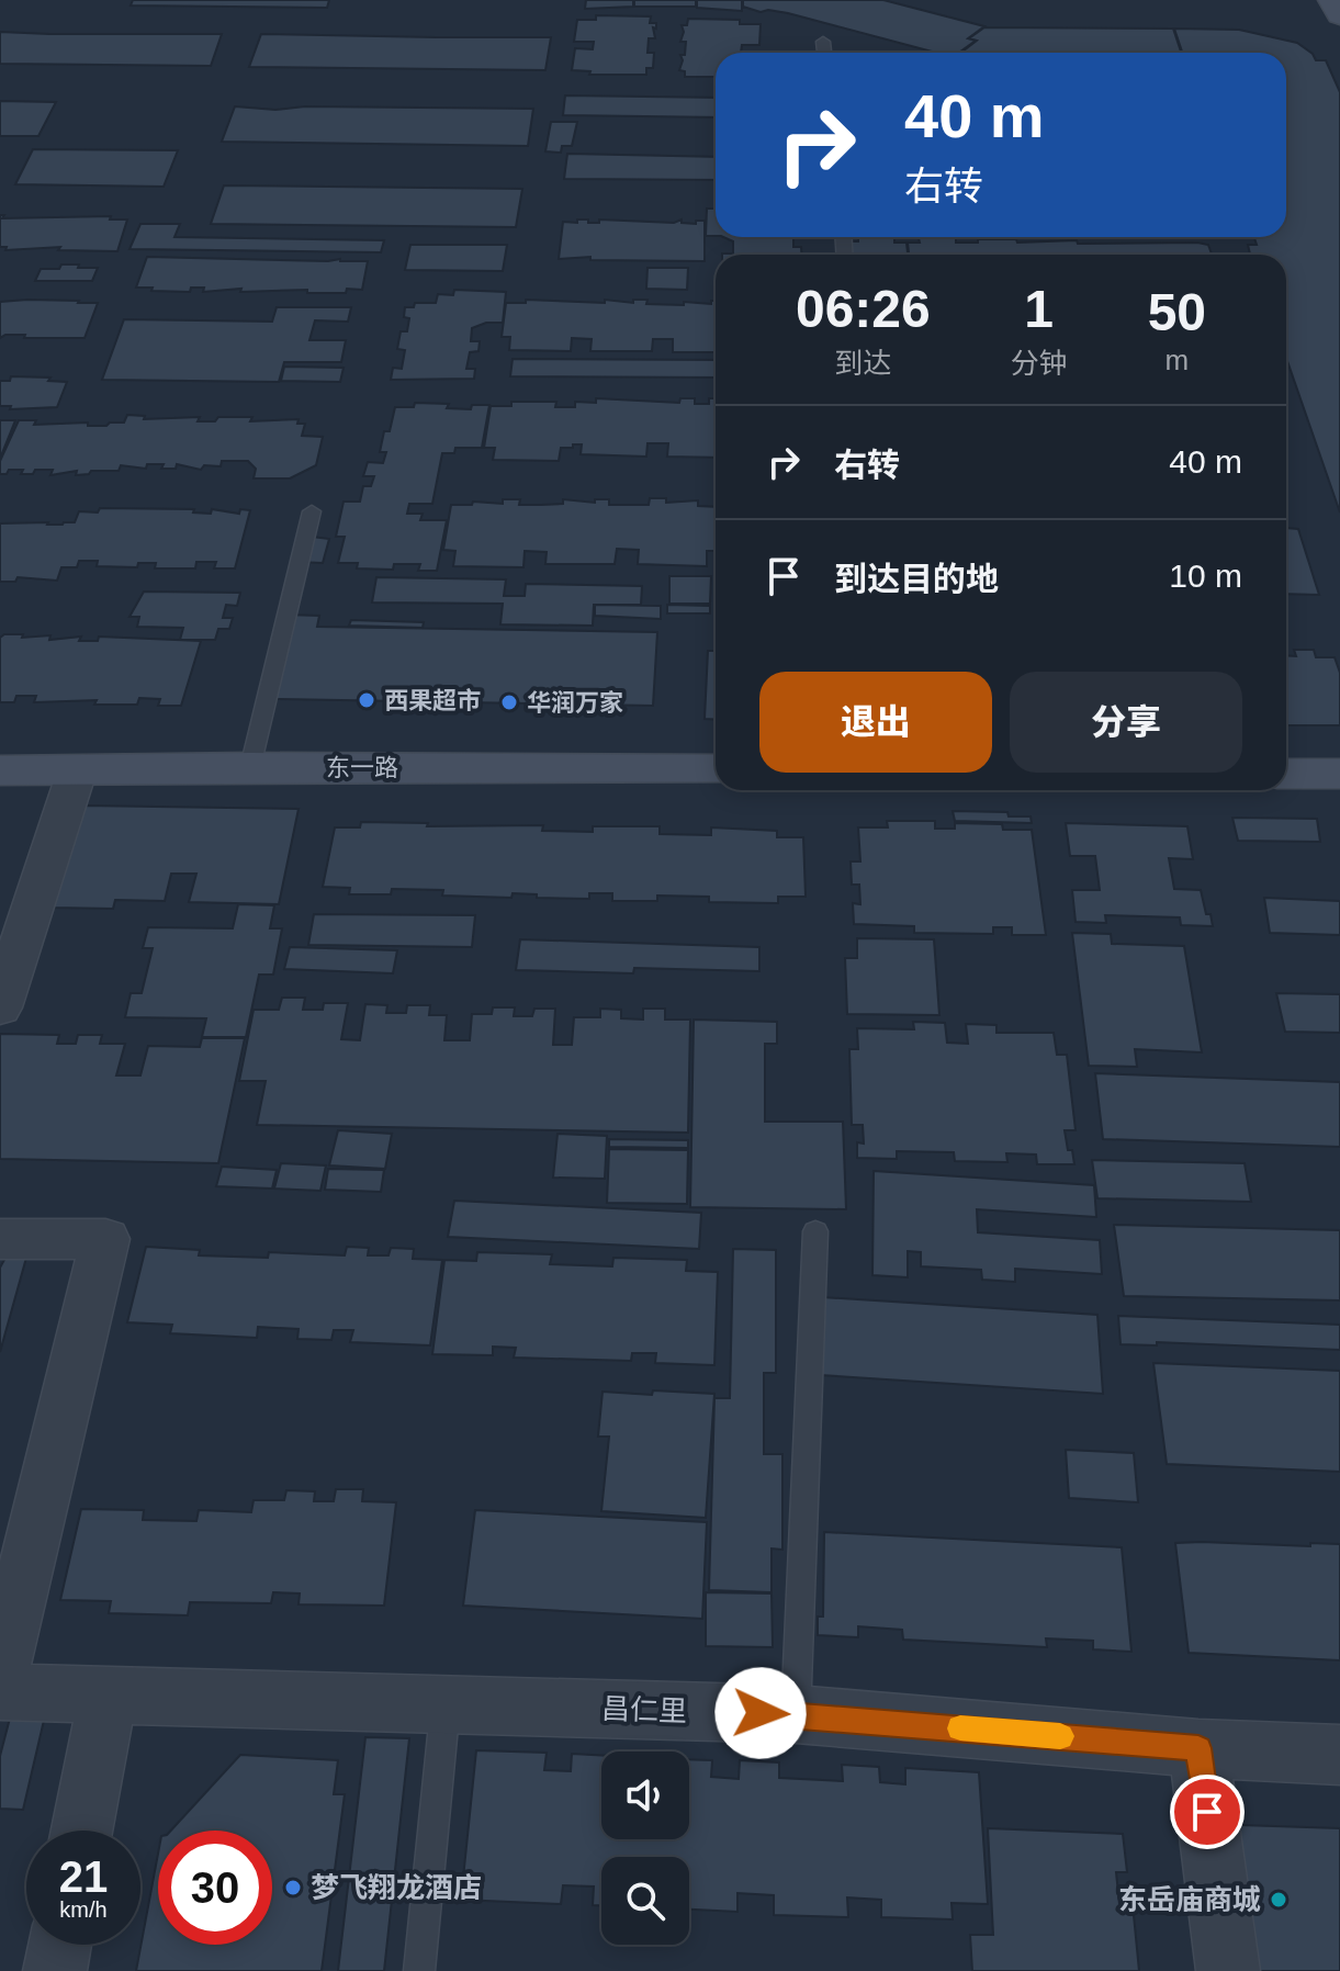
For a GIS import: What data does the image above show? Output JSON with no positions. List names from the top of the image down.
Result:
{
  "streets": {
    "street": ["东一路", "昌仁里"]
  },
  "places": [
    "西果超市",
    "华润万家",
    "梦飞翔龙酒店",
    "东岳庙商城"
  ],
  "page": {
    "turn": ["40 m", "右转"],
    "eta": [
      "06:26",
      "到达",
      "1",
      "分钟",
      "50",
      "m"
    ],
    "list": [
      {
        "name": "右转",
        "value": "40 m"
      },
      {
        "name": "到达目的地",
        "value": "10 m"
      }
    ],
    "buttons": ["退出", "分享"],
    "speed": "21 km/h",
    "limit": "30"
  }
}
